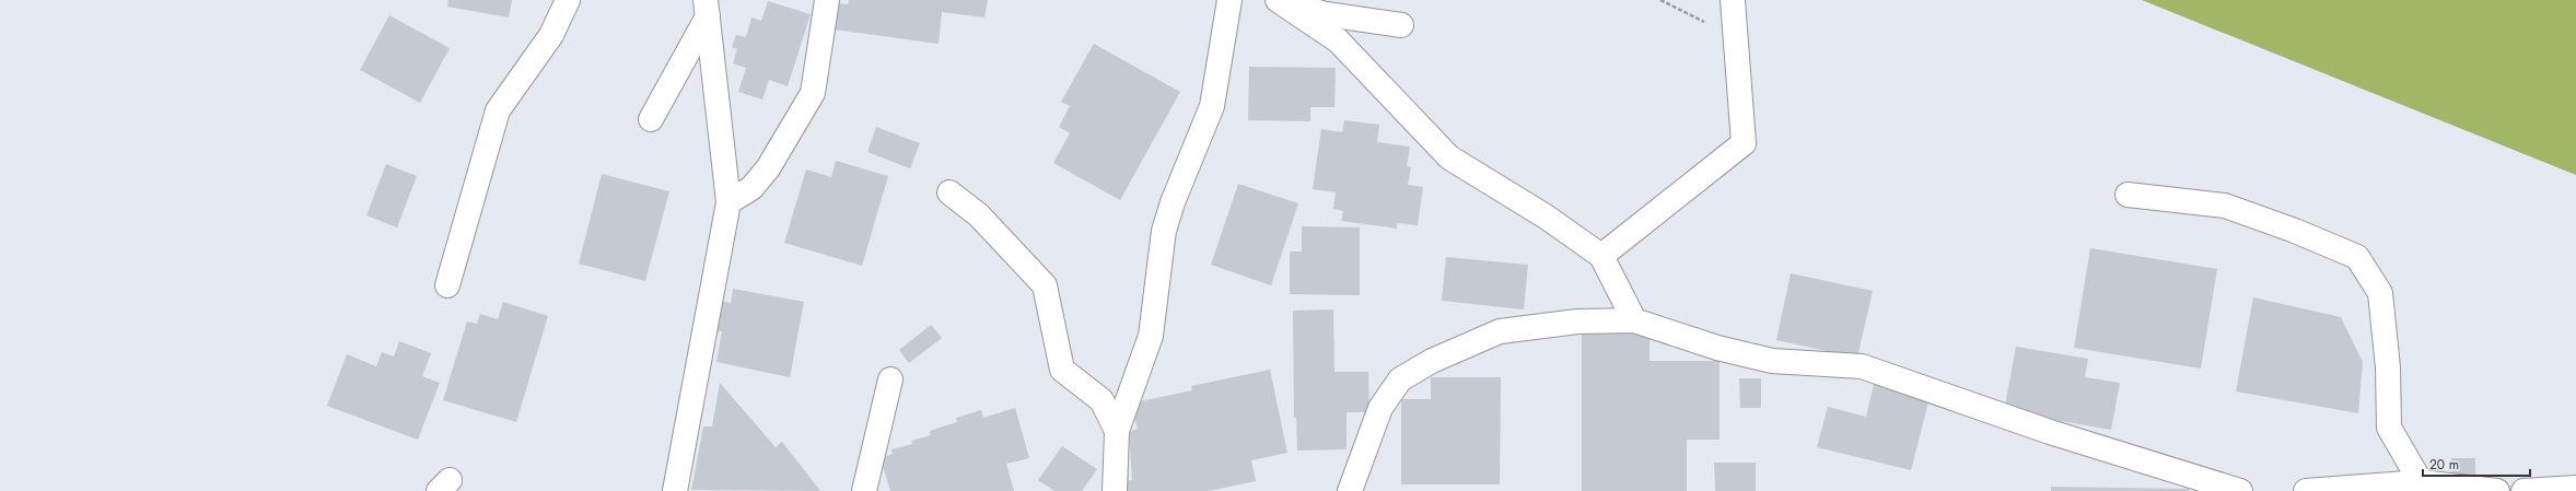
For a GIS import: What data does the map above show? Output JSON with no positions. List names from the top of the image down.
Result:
{
  "scale_bar": "20 m"
}
